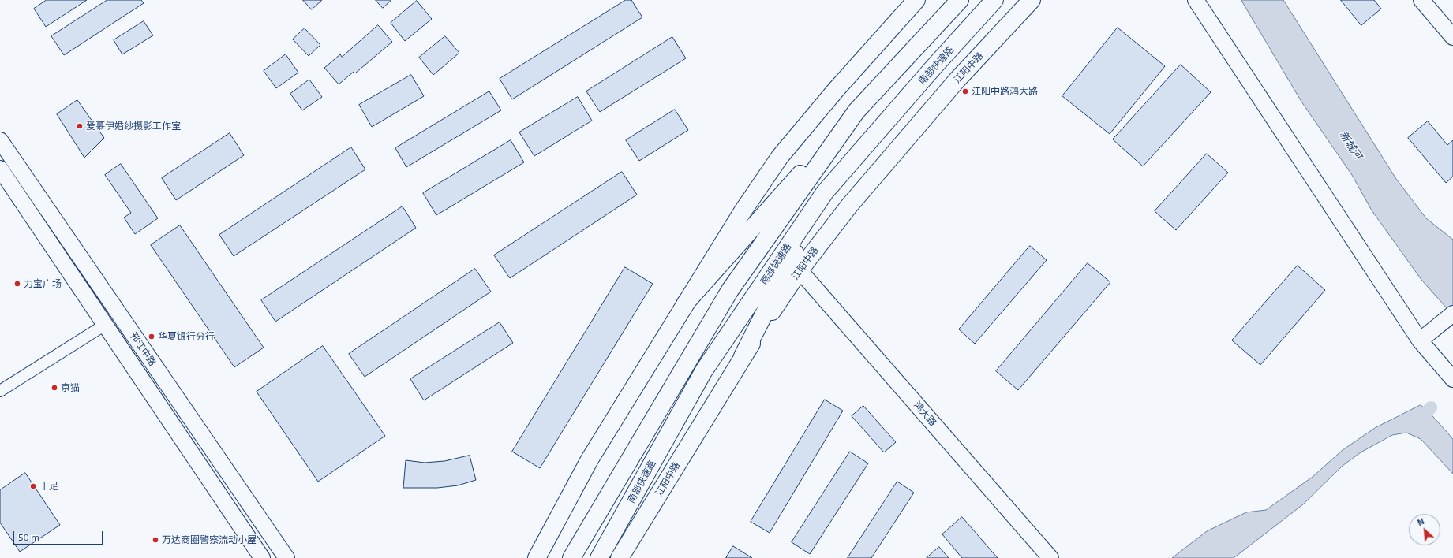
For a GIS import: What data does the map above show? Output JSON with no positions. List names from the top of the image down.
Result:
{
  "streets": {
    "main road": [
      "南部快速路",
      "江阳中路",
      "邗江中路",
      "鸿大路"
    ]
  },
  "crossings": [
    ["江阳中路", "鸿大路"]
  ],
  "water": ["新城河"],
  "places": [
    "江阳中路鸿大路",
    "爱慕伊婚纱摄影工作室",
    "力宝广场",
    "华夏银行分行",
    "京猫",
    "十足",
    "万达商圈警察流动小屋"
  ],
  "scale_bar": "50 m",
  "north": "top left"
}
